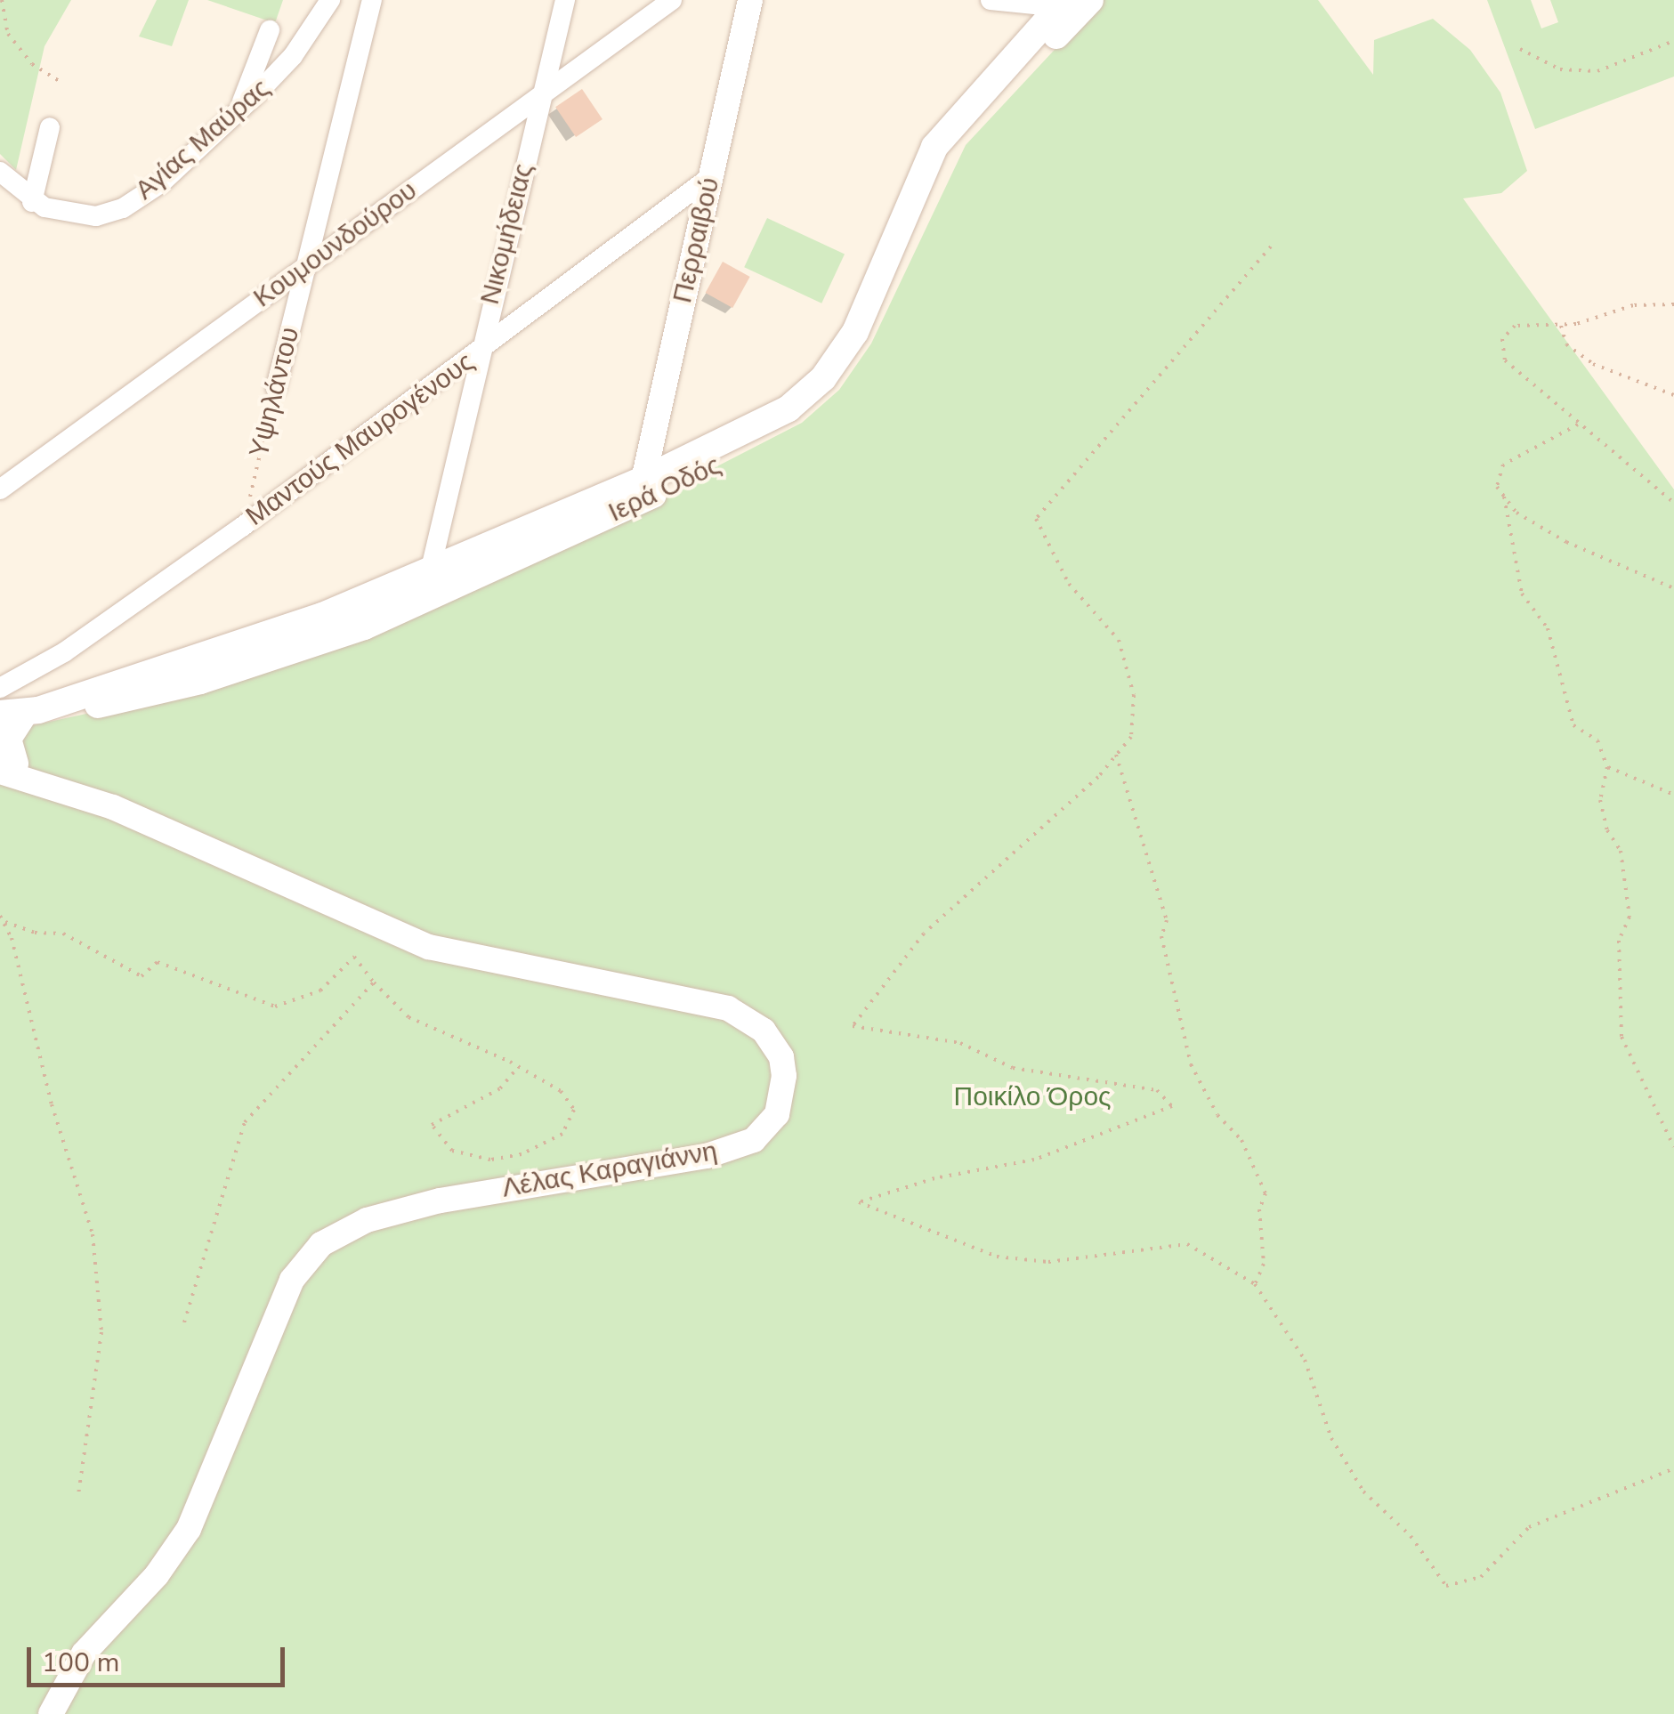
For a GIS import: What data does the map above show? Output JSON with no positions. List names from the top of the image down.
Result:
{
  "streets": {
    "main road": ["Ιερά Οδός"],
    "street": [
      "Αγίας Μαύρας",
      "Νικομήδειας",
      "Περραιβού",
      "Κουμουνδούρου",
      "Υψηλάντου",
      "Μαντούς Μαυρογένους",
      "Λέλας Καραγιάννη"
    ]
  },
  "crossings": [
    ["Νικομήδειας", "Κουμουνδούρου"],
    ["Νικομήδειας", "Μαντούς Μαυρογένους"],
    ["Νικομήδειας", "Ιερά Οδός"],
    ["Περραιβού", "Μαντούς Μαυρογένους"],
    ["Περραιβού", "Ιερά Οδός"],
    ["Κουμουνδούρου", "Υψηλάντου"],
    ["Υψηλάντου", "Μαντούς Μαυρογένους"]
  ],
  "parks": ["Ποικίλο Όρος"],
  "scale_bar": "100 m"
}
